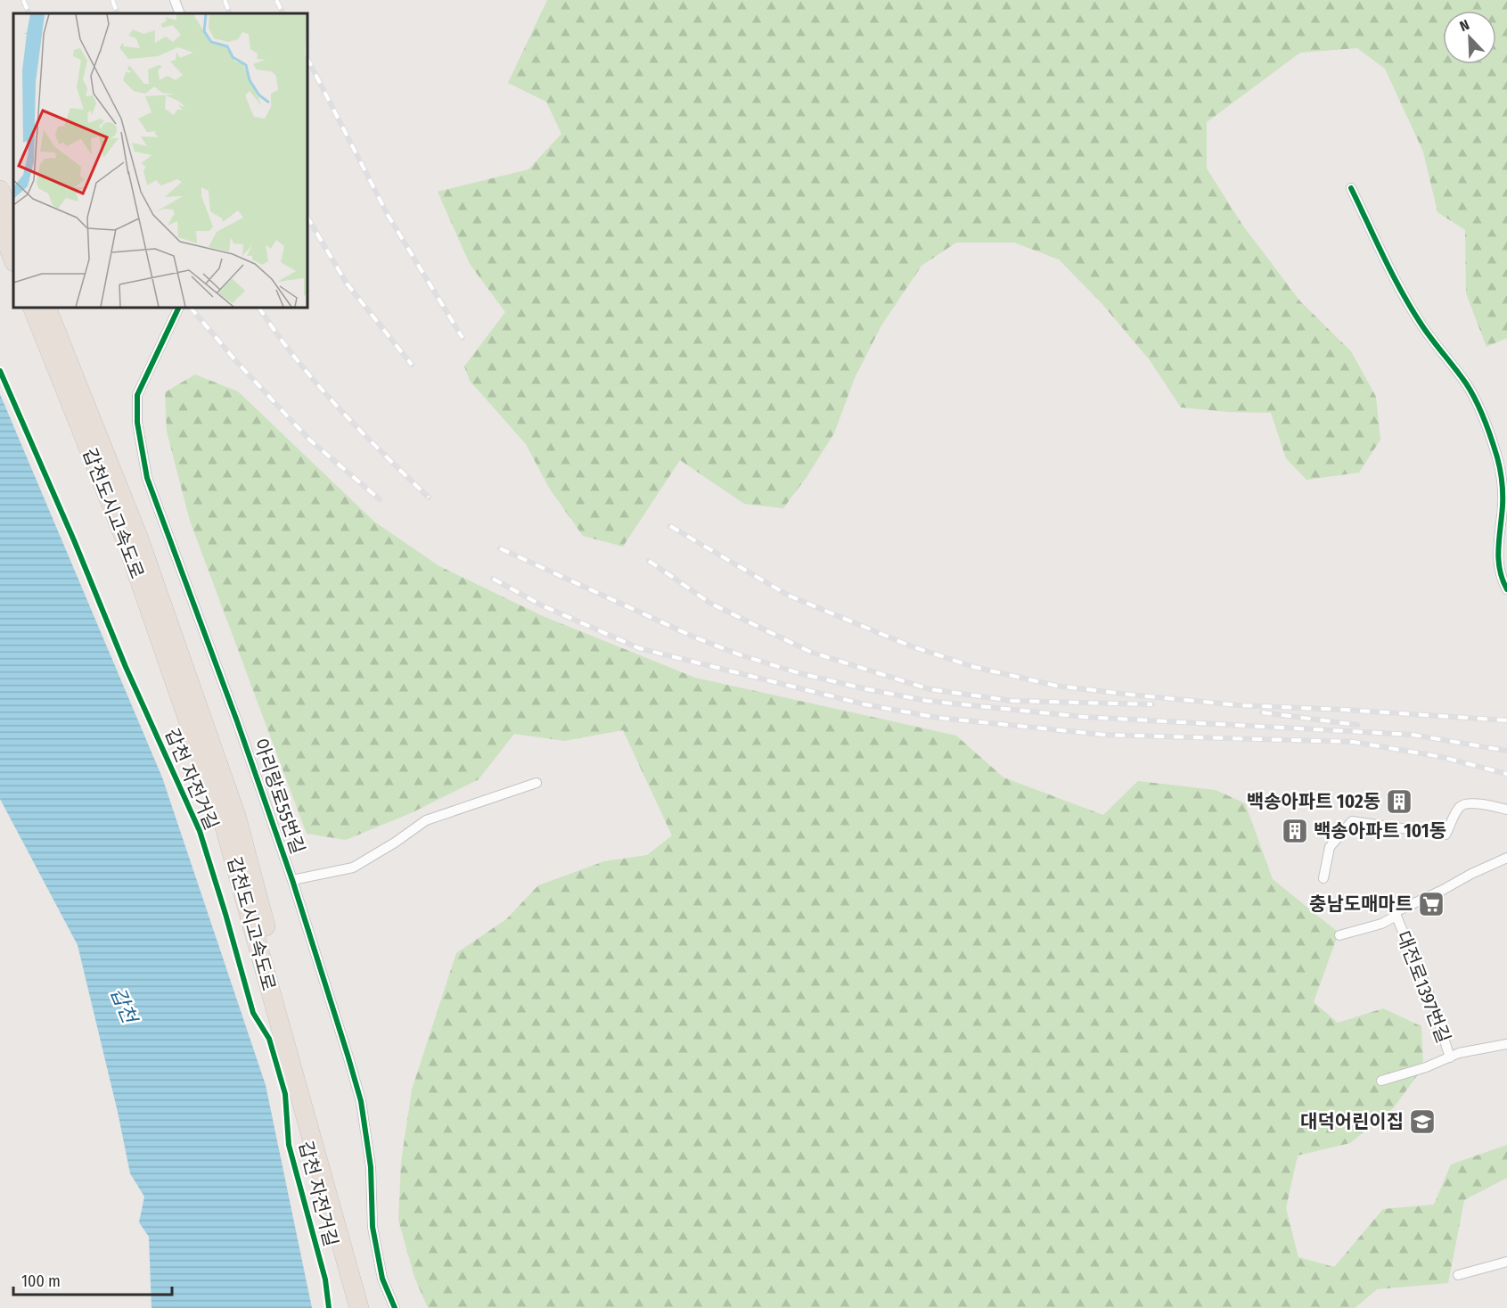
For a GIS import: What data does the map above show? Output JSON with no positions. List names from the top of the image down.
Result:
{
  "streets": {
    "highway": ["갑천도시고속도로"],
    "street": ["아리랑로55번길", "대전로1397번길"],
    "cycle path": ["갑천 자전거길"]
  },
  "water": ["갑천"],
  "places": {
    "building": ["백송아파트 102동", "백송아파트 101동"],
    "supermarket": ["충남도매마트"],
    "school or university": ["대덕어린이집"]
  },
  "scale_bar": "100 m",
  "north": "top left"
}
